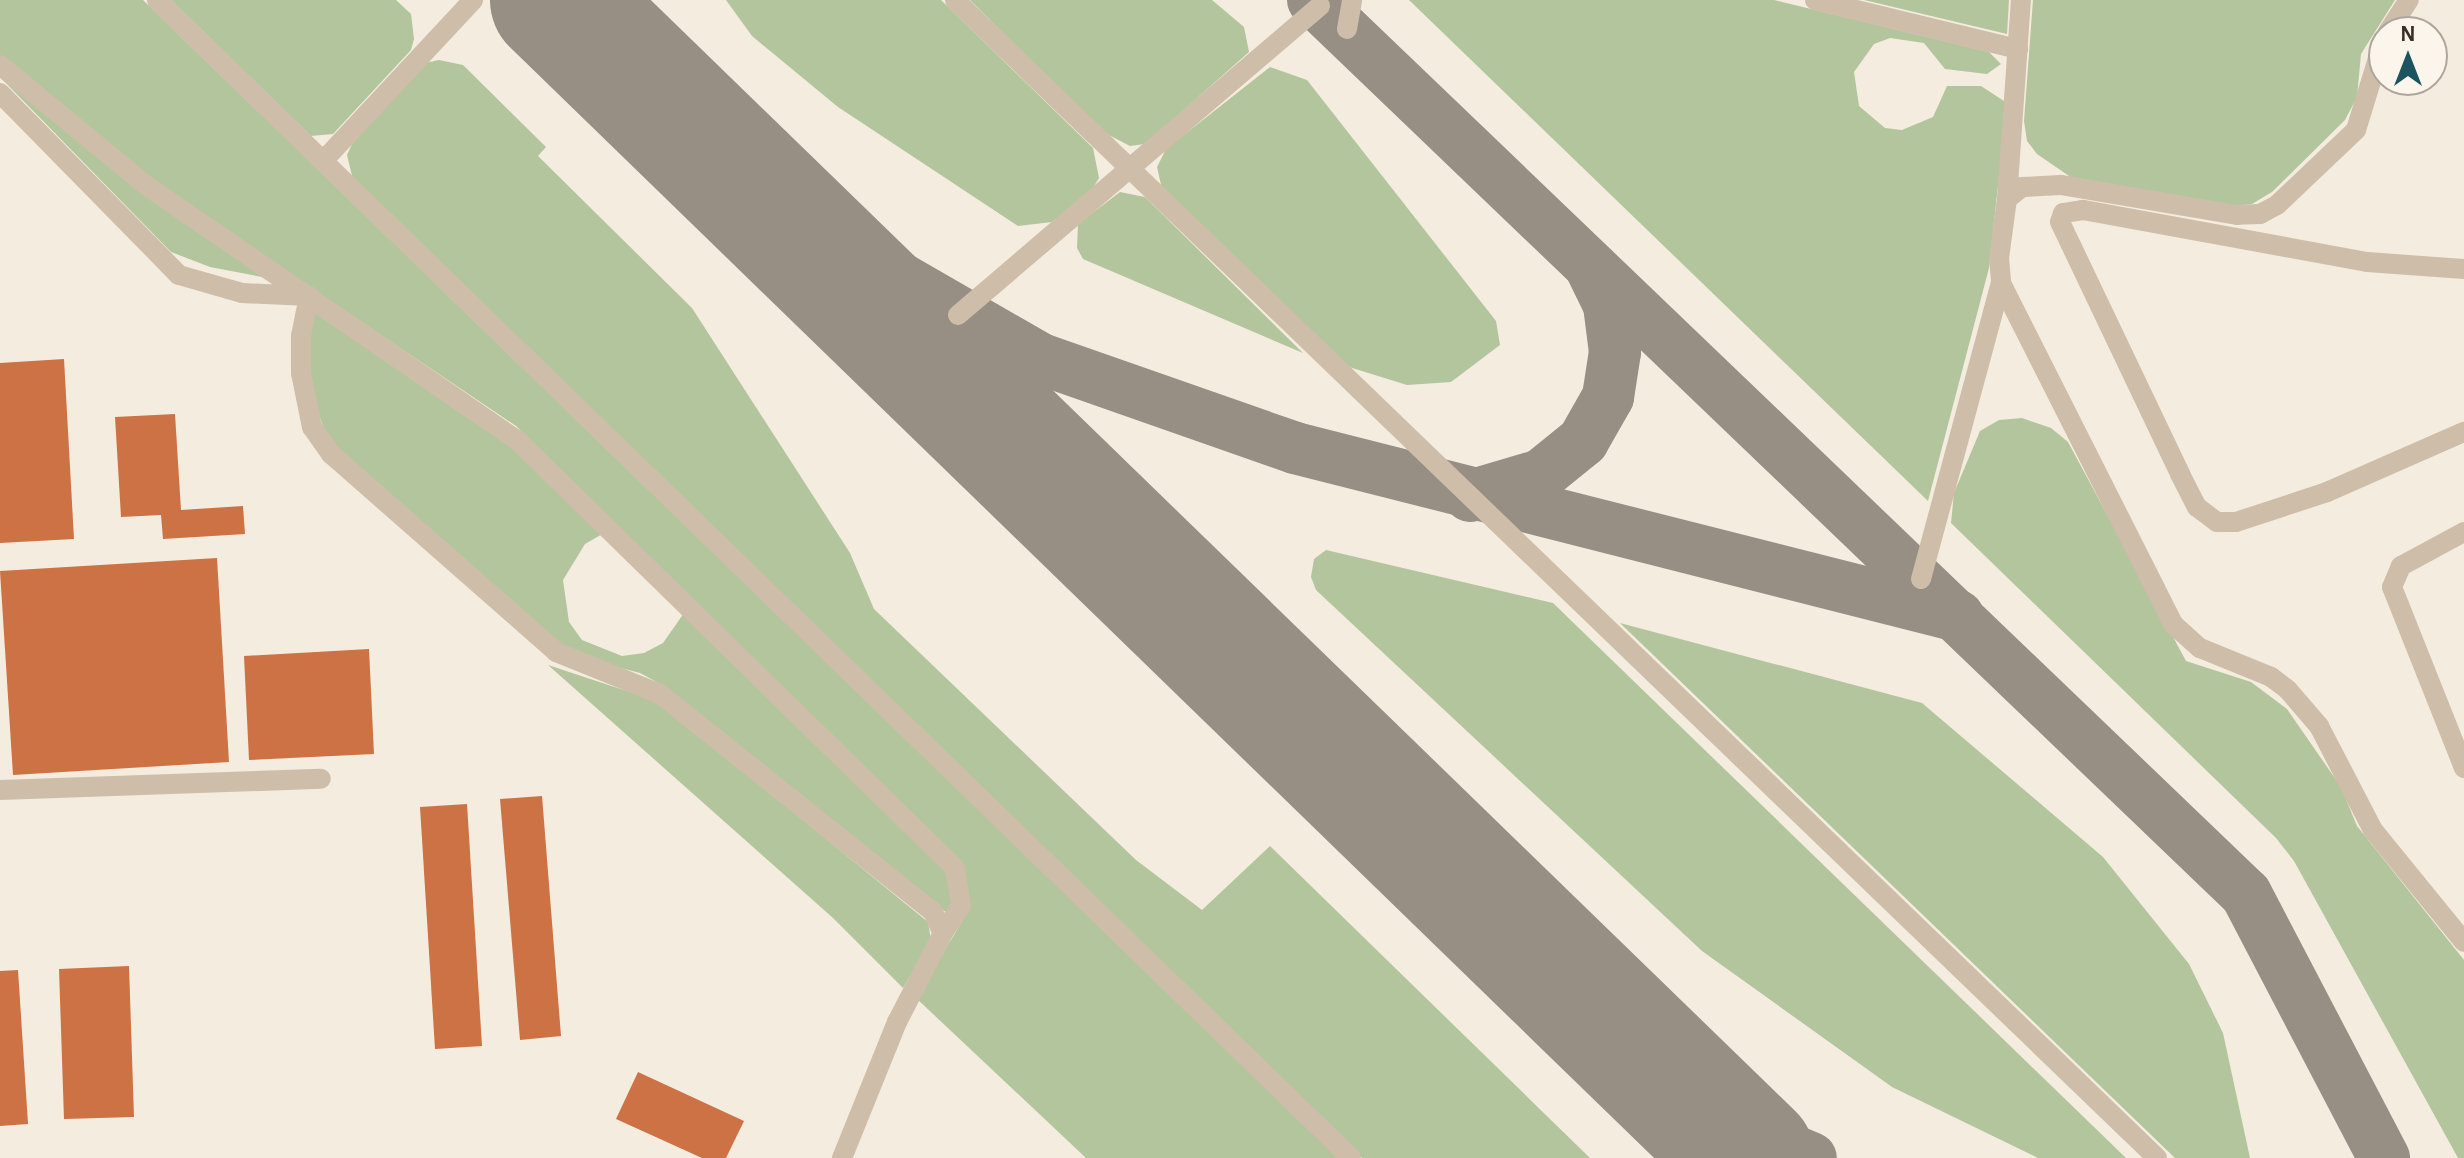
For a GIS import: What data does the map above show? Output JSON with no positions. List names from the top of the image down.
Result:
{
  "north": "top"
}
